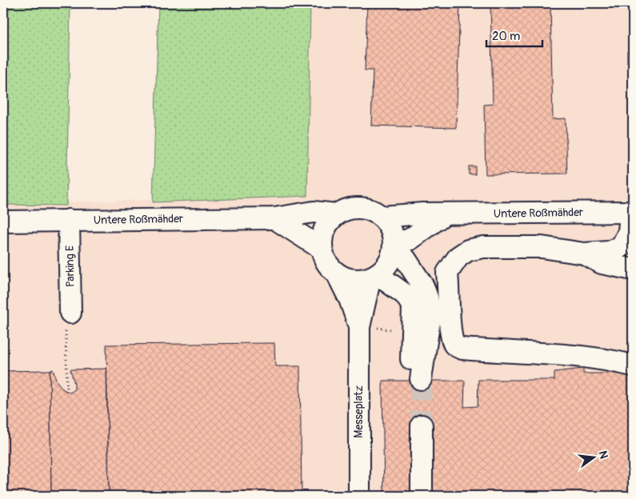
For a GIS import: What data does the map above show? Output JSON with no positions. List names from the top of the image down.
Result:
{
  "streets": {
    "street": ["Untere Roßmähder", "Parking E", "Messeplatz"]
  },
  "crossings": [
    ["Untere Roßmähder", "Parking E"],
    ["Untere Roßmähder", "Messeplatz"]
  ],
  "scale_bar": "20 m",
  "north": "right"
}
